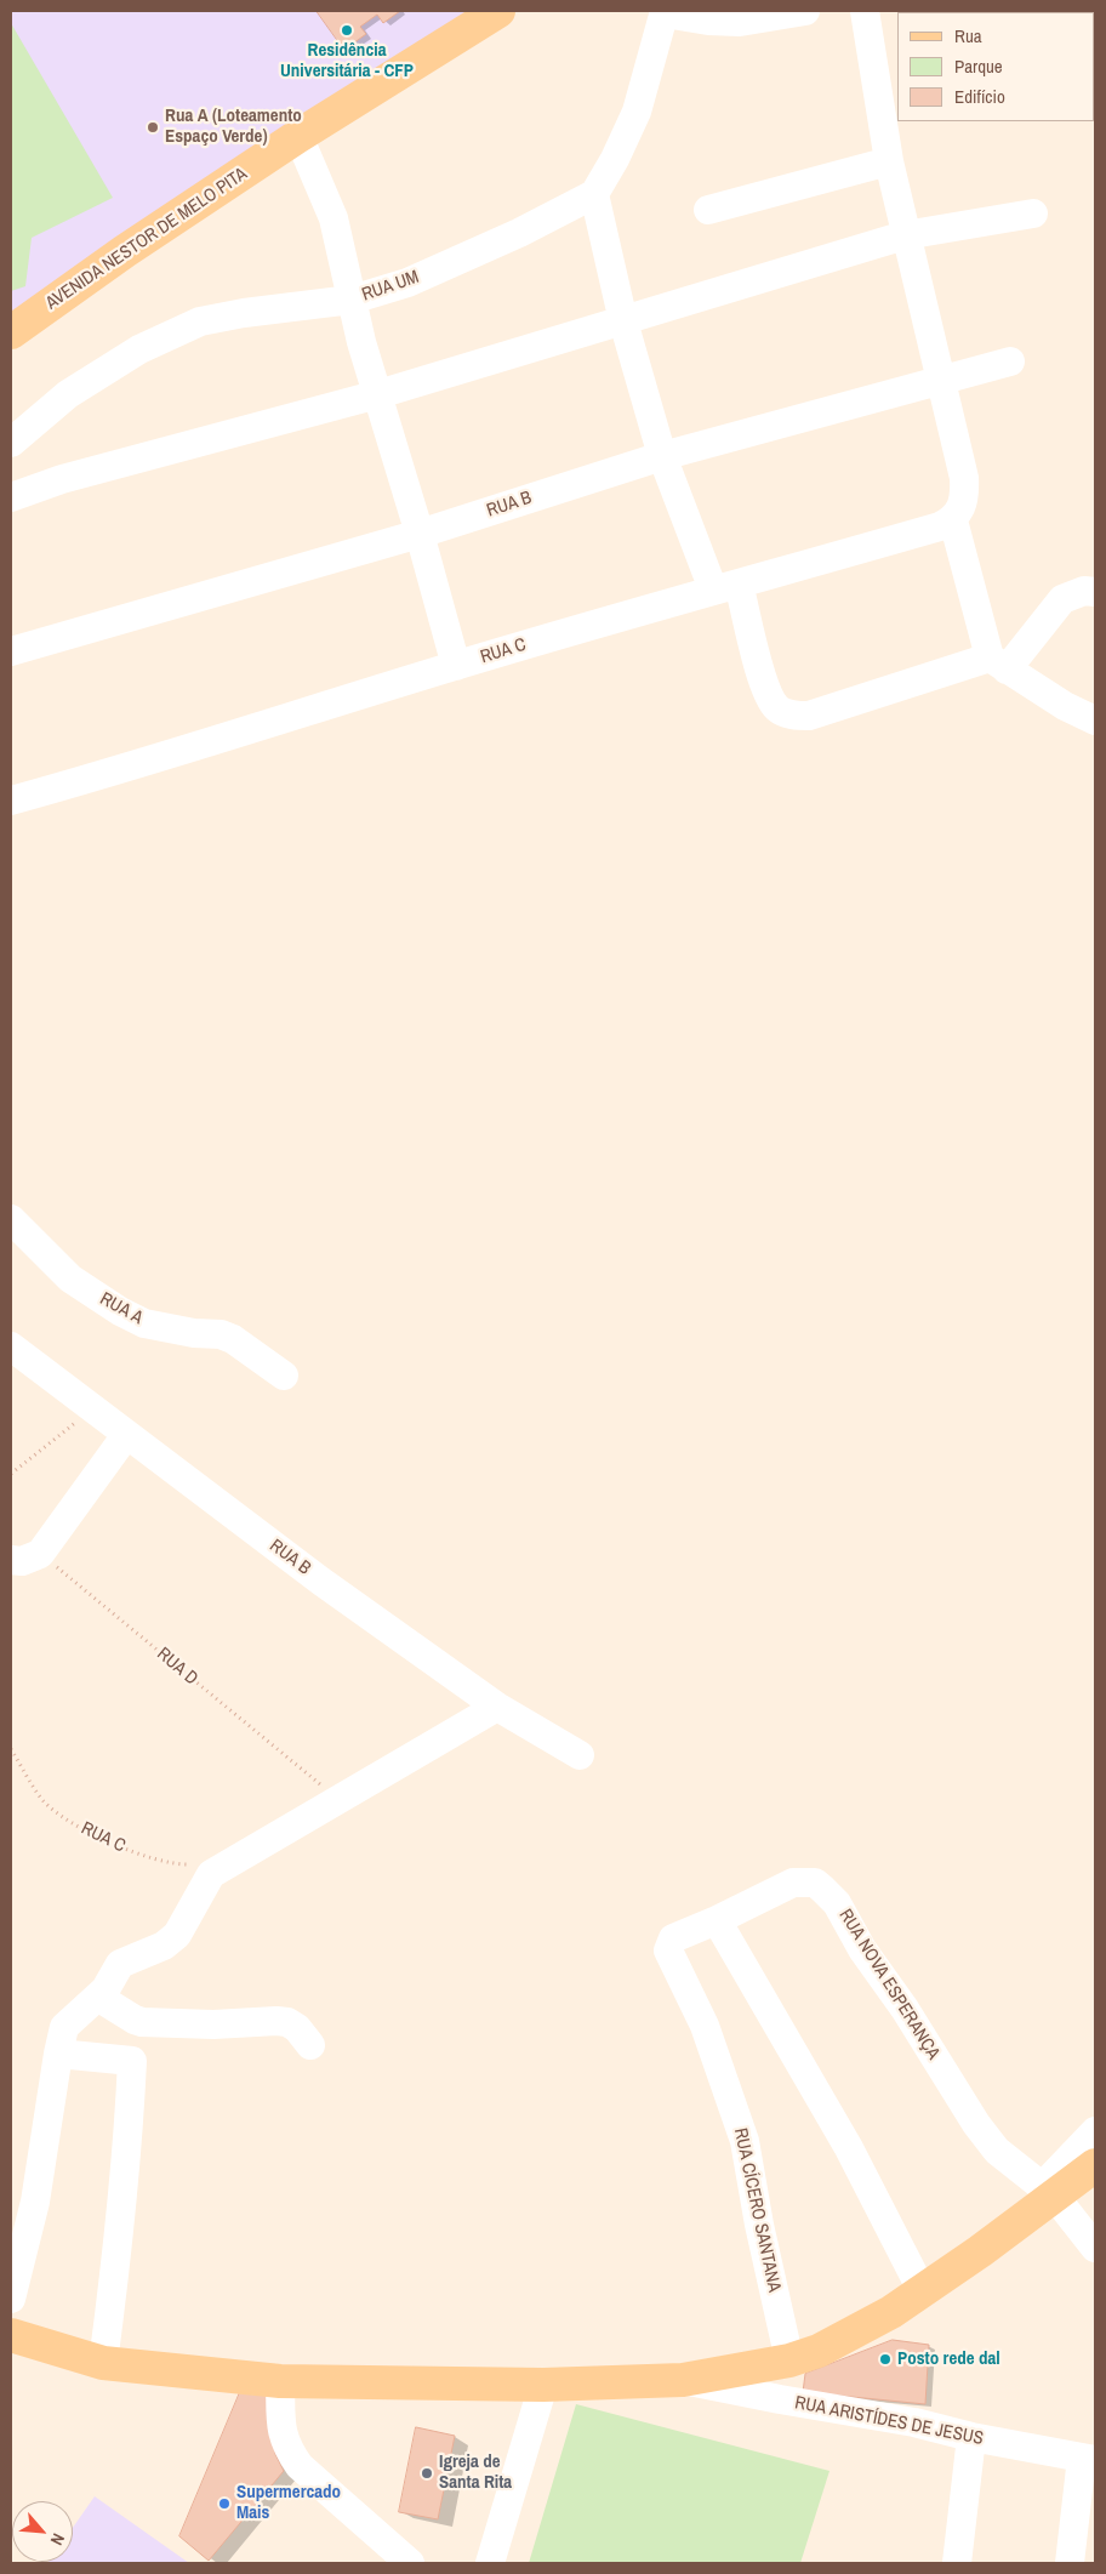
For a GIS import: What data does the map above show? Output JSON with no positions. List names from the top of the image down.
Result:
{
  "streets": {
    "main road": ["AVENIDA NESTOR DE MELO PITA"],
    "street": [
      "RUA UM",
      "RUA B",
      "RUA C",
      "RUA A",
      "RUA NOVA ESPERANÇA",
      "RUA CÍCERO SANTANA",
      "RUA ARISTÍDES DE JESUS"
    ],
    "path": ["RUA D"]
  },
  "crossings": [
    ["RUA NOVA ESPERANÇA", "RUA CÍCERO SANTANA"]
  ],
  "places": [
    "Residência Universitária - CFP",
    "Rua A (Loteamento Espaço Verde)",
    "Posto rede dal",
    "Igreja de Santa Rita",
    "Supermercado Mais"
  ],
  "legend": ["Rua", "Parque", "Edifício"],
  "north": "bottom right"
}
